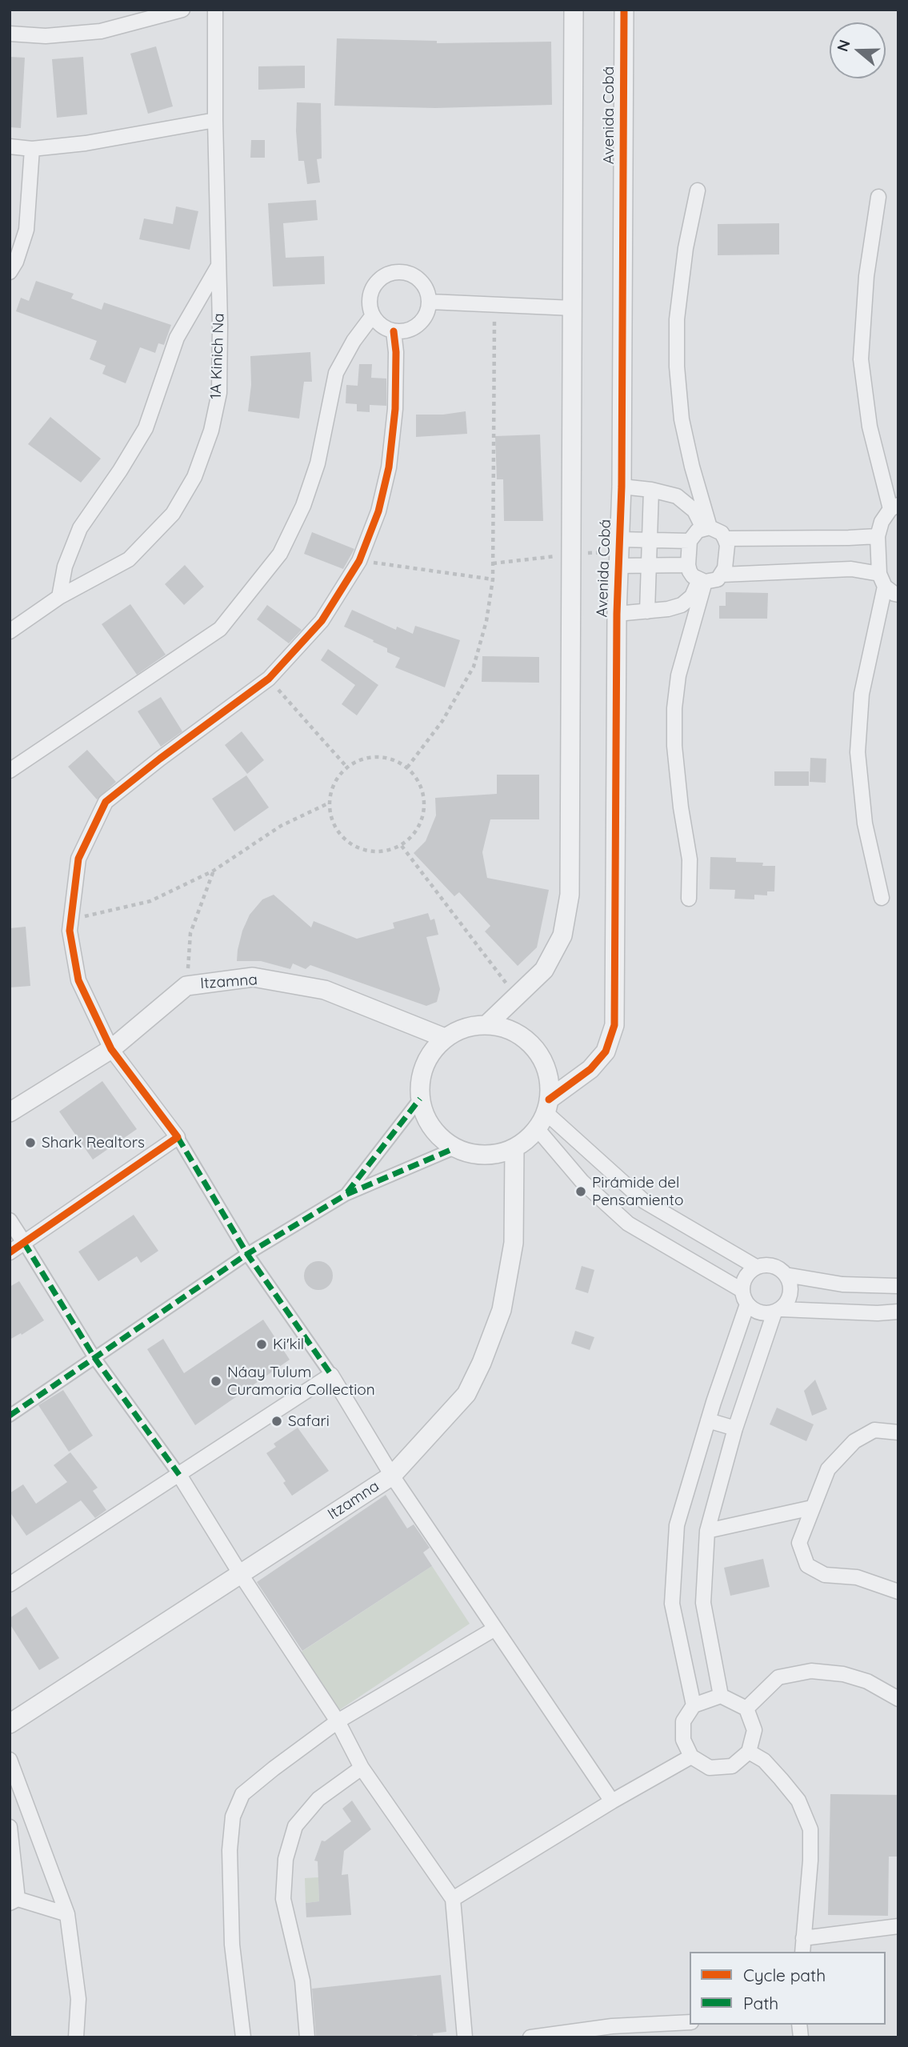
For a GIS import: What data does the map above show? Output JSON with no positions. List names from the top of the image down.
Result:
{
  "streets": {
    "street": ["Avenida Cobá", "1A Kinich Na", "Itzamna"]
  },
  "crossings": [
    ["Avenida Cobá", "Itzamna"]
  ],
  "places": [
    "Shark Realtors",
    "Pirámide del Pensamiento",
    "Ki'kil",
    "Náay Tulum Curamoria Collection",
    "Safari"
  ],
  "legend": ["Cycle path", "Path"],
  "north": "left"
}
